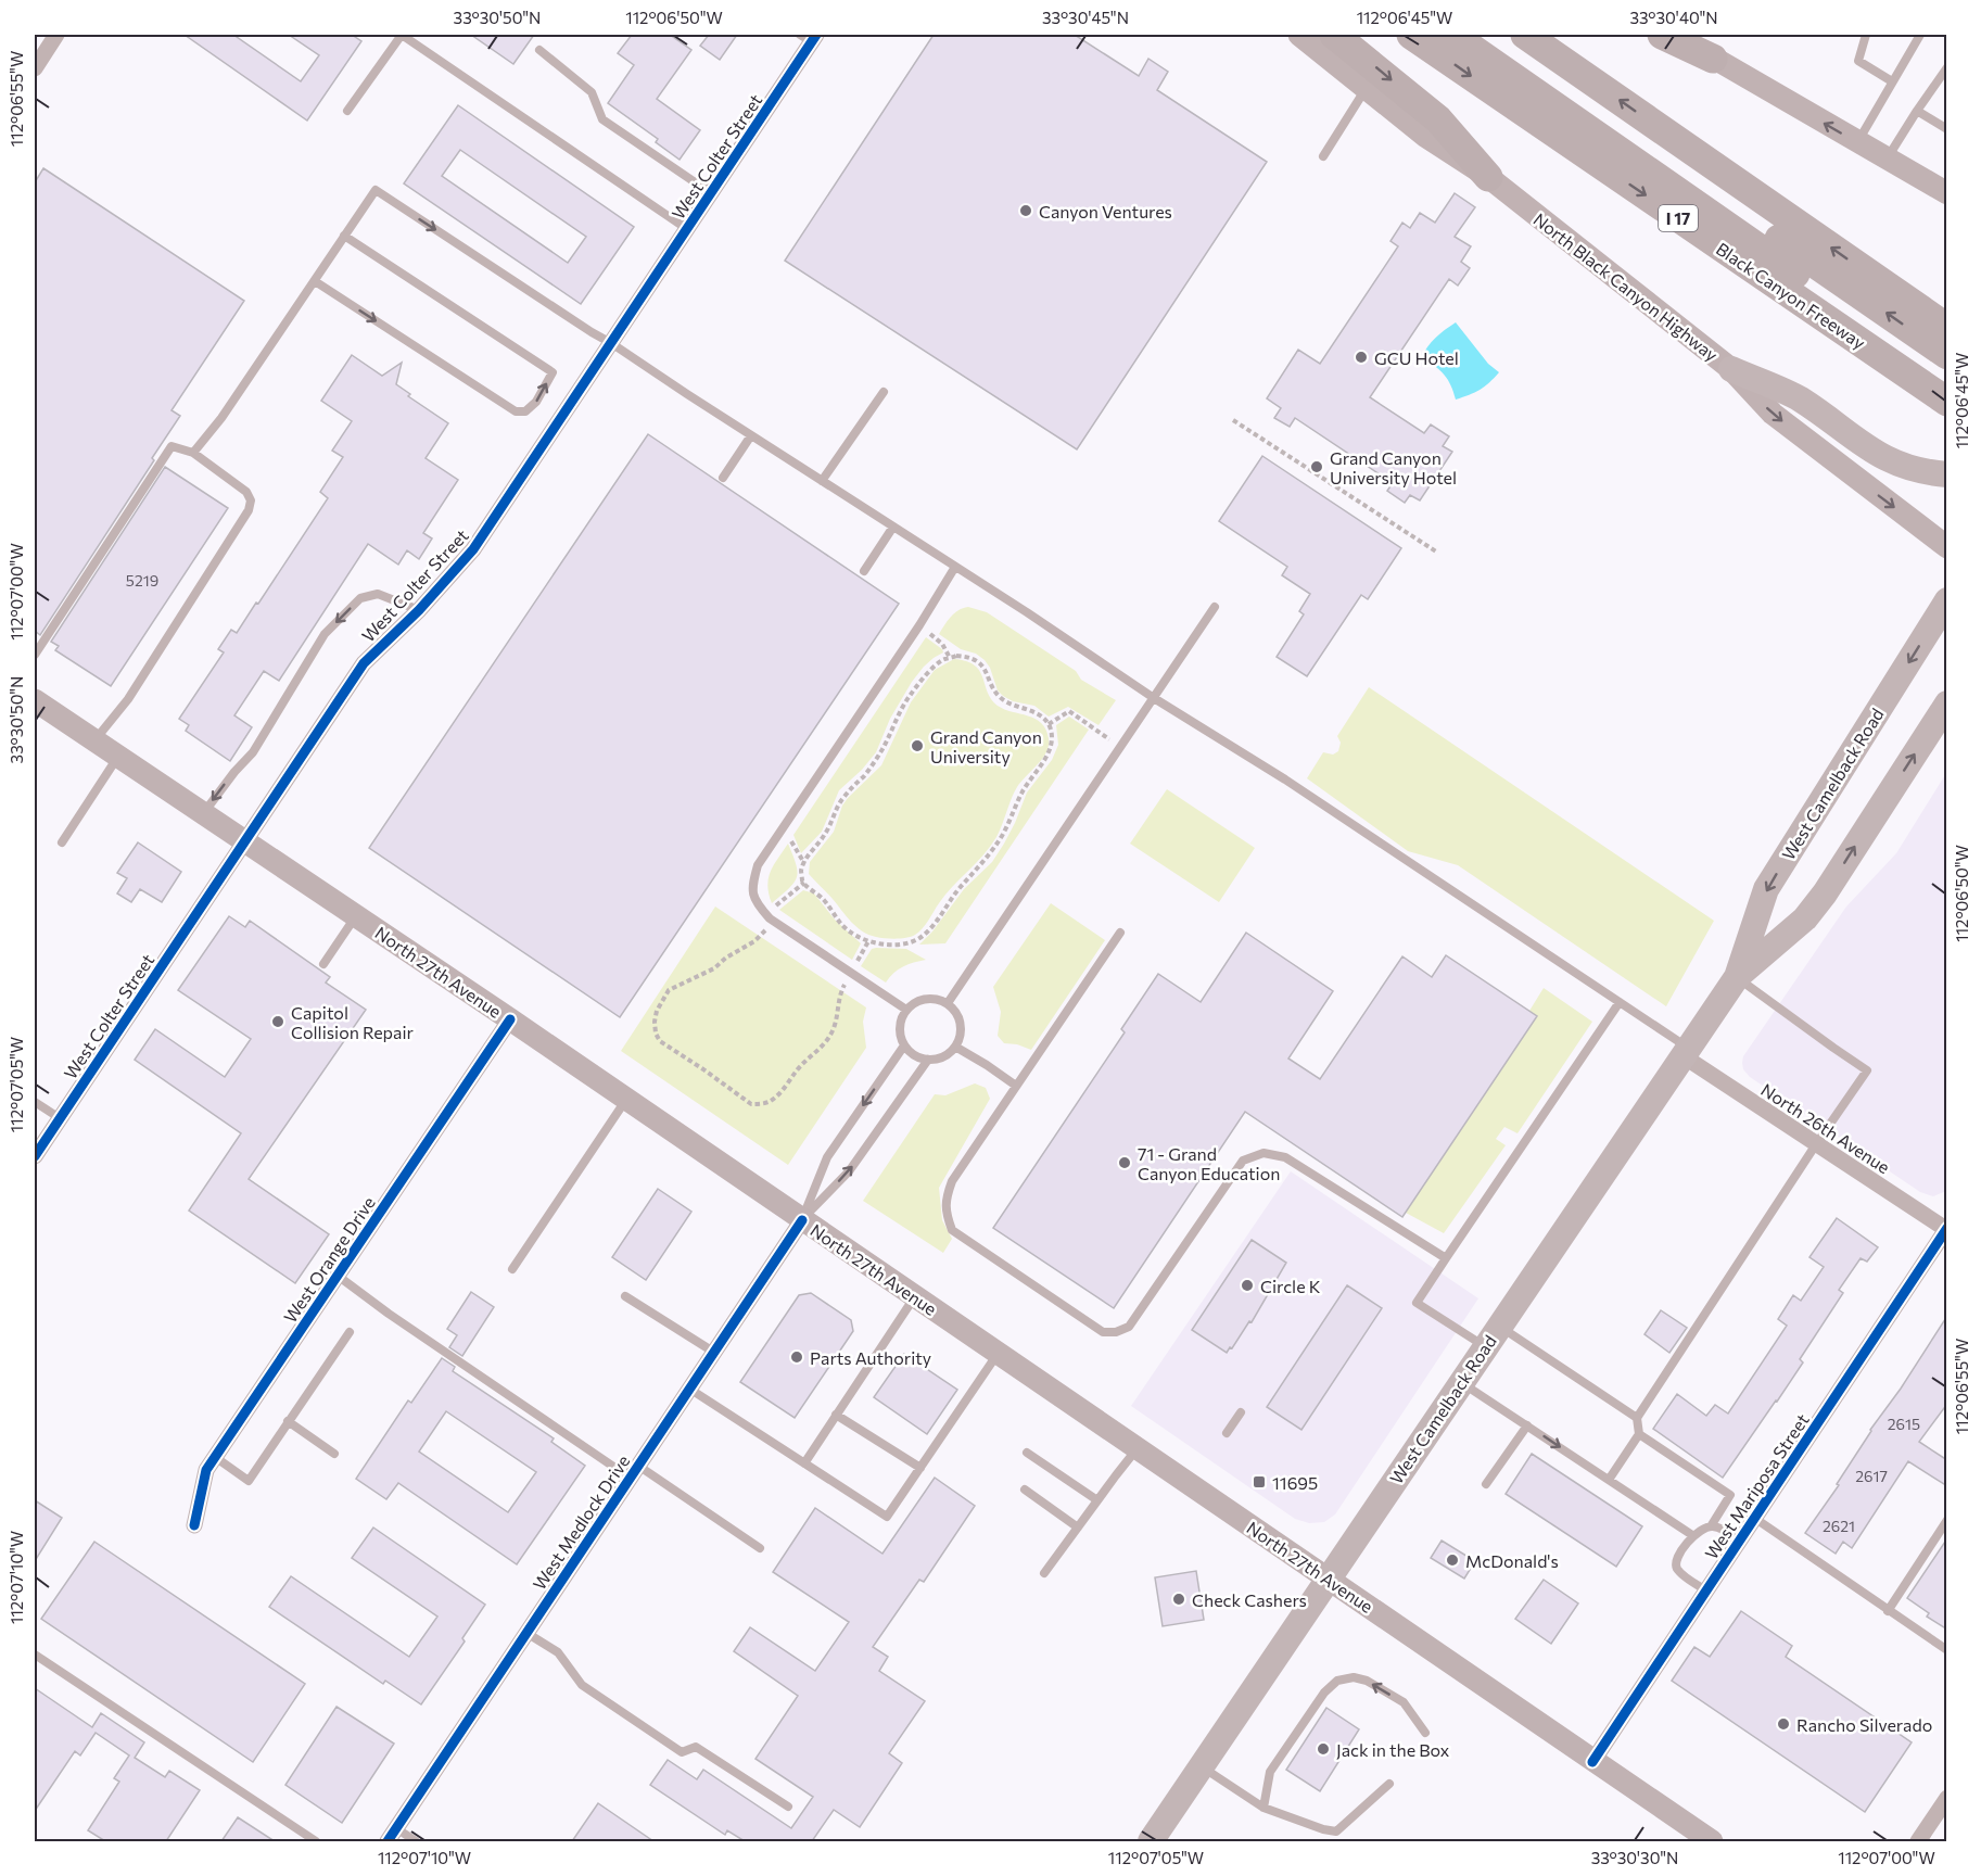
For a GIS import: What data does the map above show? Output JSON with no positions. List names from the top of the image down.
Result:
{
  "streets": {
    "highway": ["I 17", "Black Canyon Freeway"],
    "main road": ["North Black Canyon Highway", "West Camelback Road", "North 27th Avenue"],
    "street": [
      "West Colter Street",
      "North 26th Avenue",
      "West Orange Drive",
      "West Mariposa Street",
      "West Medlock Drive"
    ]
  },
  "crossings": [
    ["West Colter Street", "North 27th Avenue"],
    ["West Camelback Road", "North 27th Avenue"],
    ["West Camelback Road", "North 26th Avenue"],
    ["North 27th Avenue", "West Orange Drive"],
    ["North 27th Avenue", "West Mariposa Street"],
    ["North 27th Avenue", "West Medlock Drive"],
    ["North 26th Avenue", "West Mariposa Street"]
  ],
  "places": {
    "other": [
      "Canyon Ventures",
      "GCU Hotel",
      "Grand Canyon University Hotel",
      "Grand Canyon University",
      "Capitol Collision Repair",
      "71 - Grand Canyon Education",
      "Circle K",
      "Parts Authority",
      "McDonald's",
      "Check Cashers",
      "Rancho Silverado",
      "Jack in the Box"
    ],
    "transit": ["11695"]
  },
  "house_numbers": [
    "5219",
    "2615",
    "2617",
    "2621"
  ],
  "coordinates": [
    "33°30'50\"N",
    "112°06'50\"W",
    "33°30'45\"N",
    "112°06'45\"W",
    "33°30'40\"N",
    "112°06'55\"W",
    "112°07'00\"W",
    "112°07'05\"W",
    "112°07'10\"W",
    "33°30'30\"N"
  ]
}
